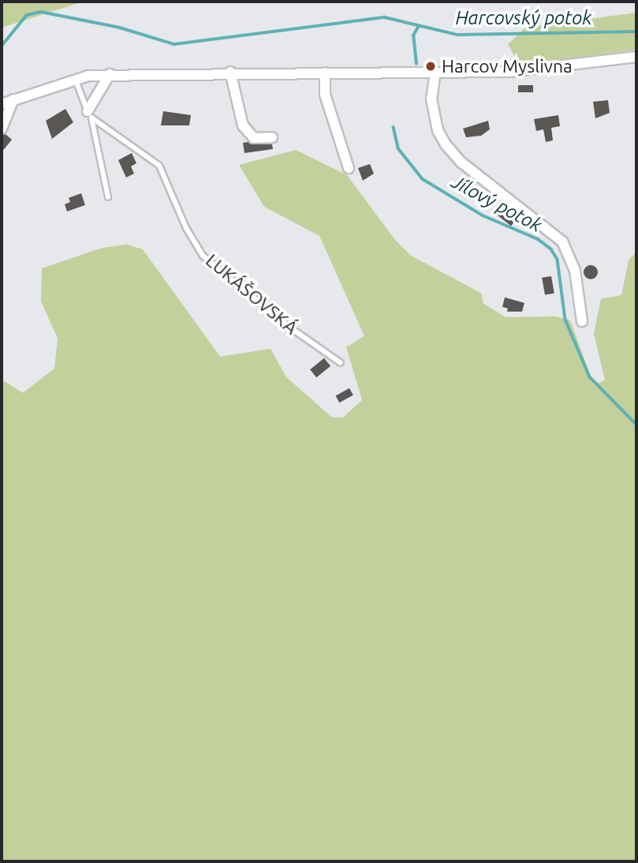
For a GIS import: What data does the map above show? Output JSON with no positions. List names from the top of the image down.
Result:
{
  "streets": {
    "lane": ["LUKÁŠOVSKÁ"]
  },
  "water": ["Harcovský potok", "Jílový potok"],
  "places": ["Harcov Myslivna"]
}
